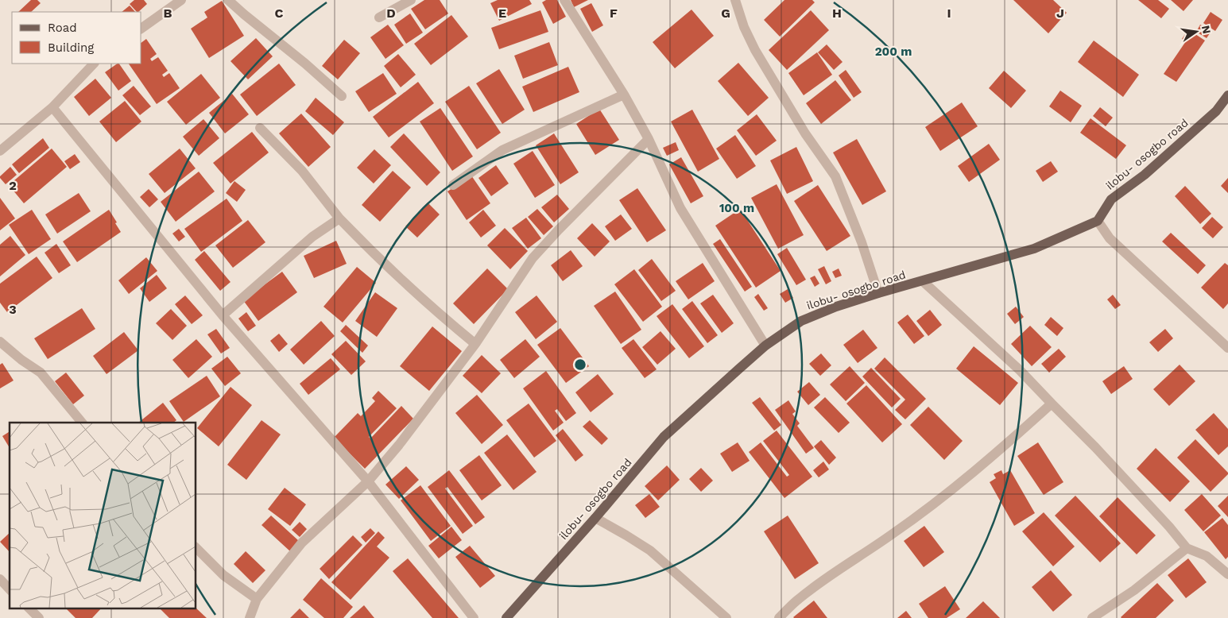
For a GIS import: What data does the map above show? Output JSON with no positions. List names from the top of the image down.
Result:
{
  "streets": {
    "main road": ["ilobu- osogbo road"]
  },
  "legend": ["Road", "Building"],
  "north": "right",
  "grid": {
    "columns": [
      "B",
      "C",
      "D",
      "E",
      "F",
      "G",
      "H",
      "I",
      "J"
    ],
    "rows": ["2", "3"]
  },
  "rings": ["200 m", "100 m"]
}
